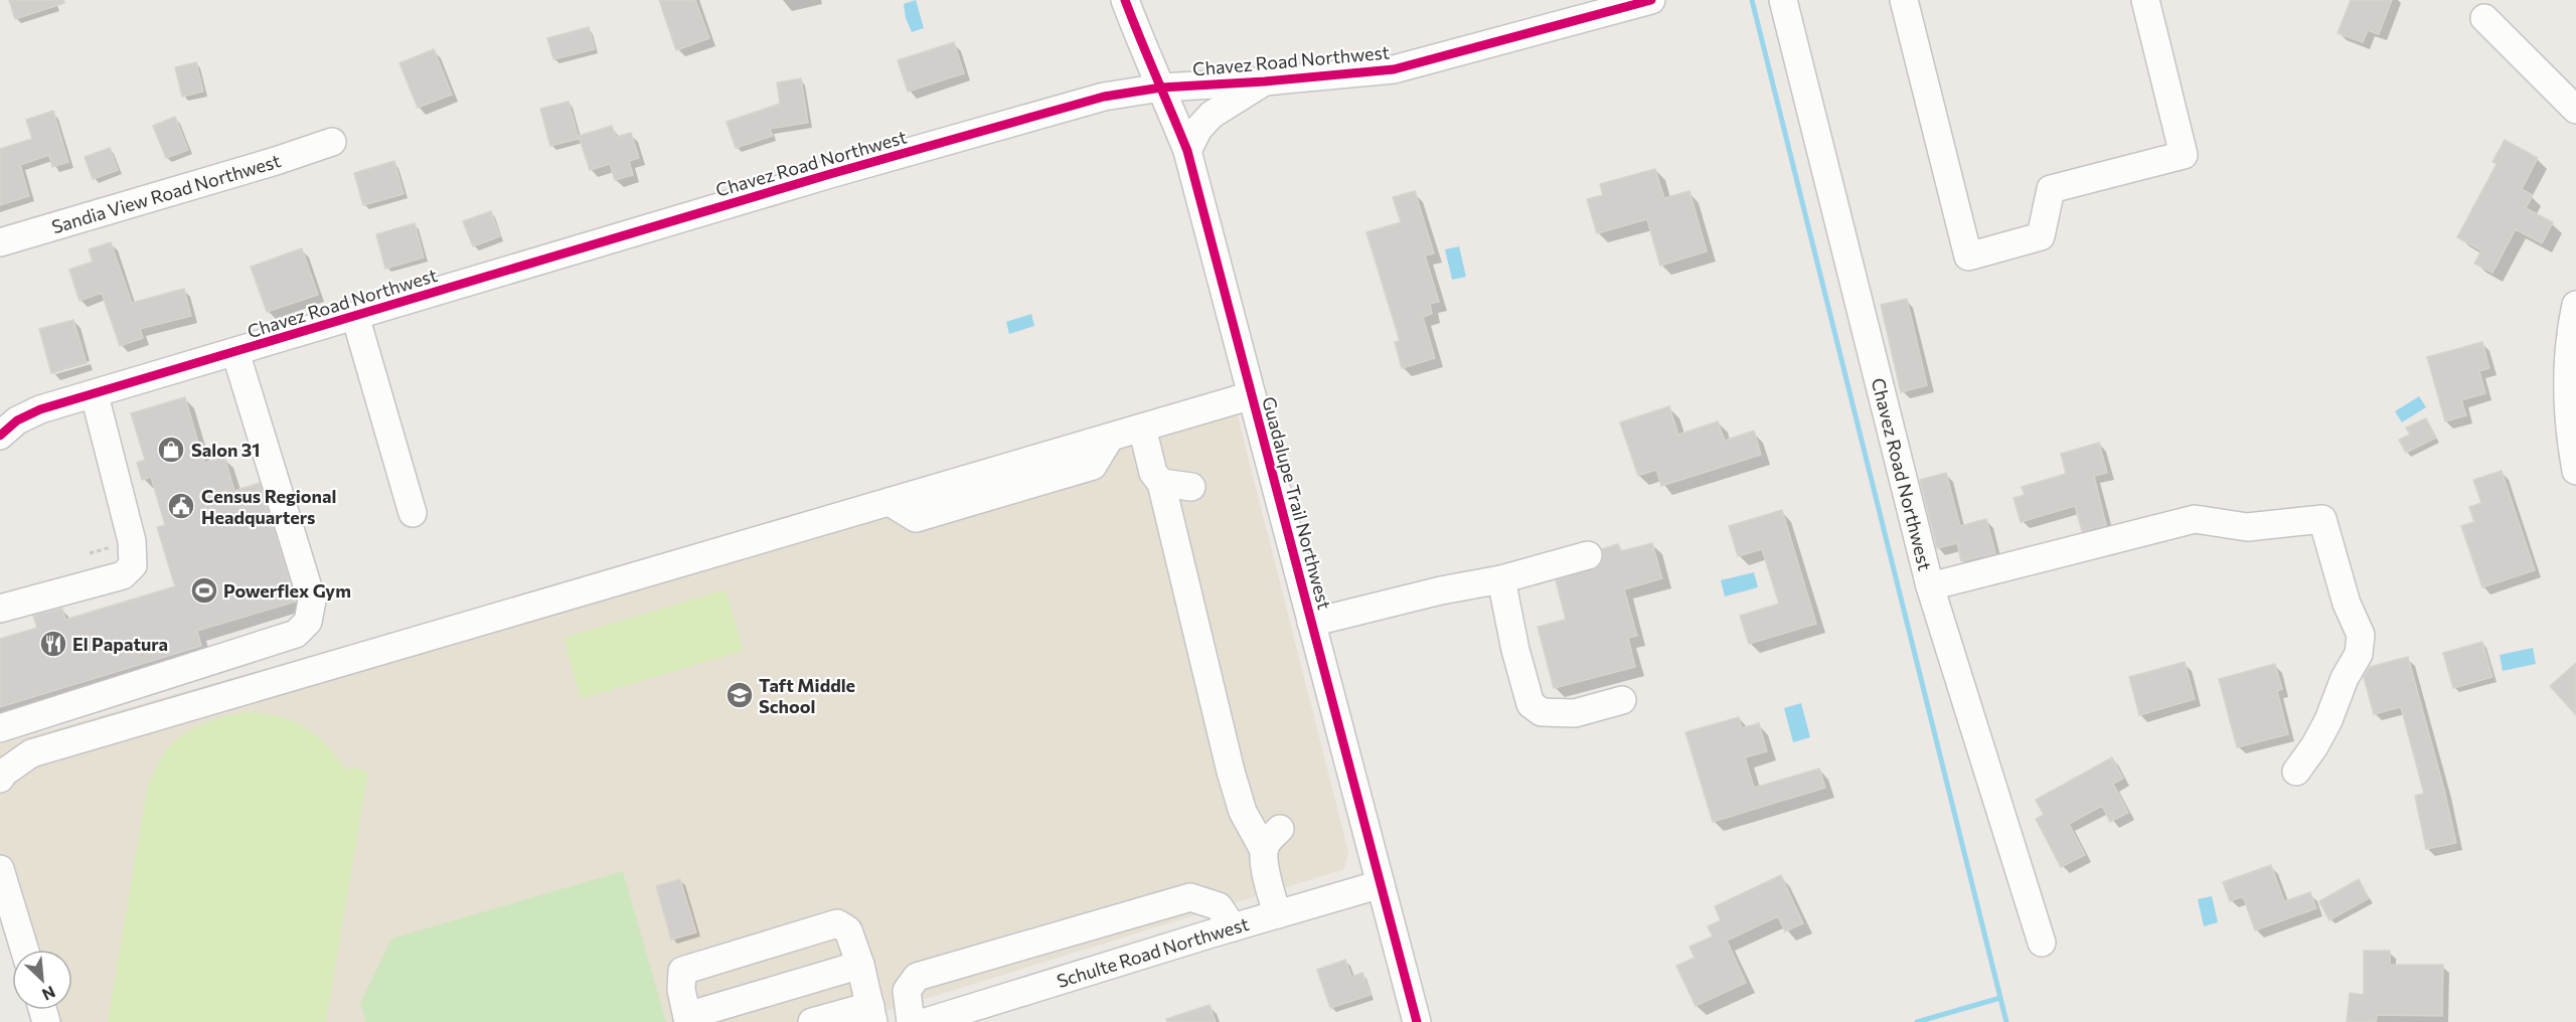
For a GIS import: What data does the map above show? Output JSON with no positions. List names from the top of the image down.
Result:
{
  "streets": {
    "street": [
      "Chavez Road Northwest",
      "Sandia View Road Northwest",
      "Guadalupe Trail Northwest",
      "Schulte Road Northwest"
    ]
  },
  "crossings": [
    ["Chavez Road Northwest", "Guadalupe Trail Northwest"],
    ["Guadalupe Trail Northwest", "Schulte Road Northwest"]
  ],
  "places": {
    "shop": ["Salon 31"],
    "public building": ["Census Regional Headquarters"],
    "sports": ["Powerflex Gym"],
    "restaurant": ["El Papatura"],
    "school or university": ["Taft Middle School"]
  },
  "north": "bottom right"
}
